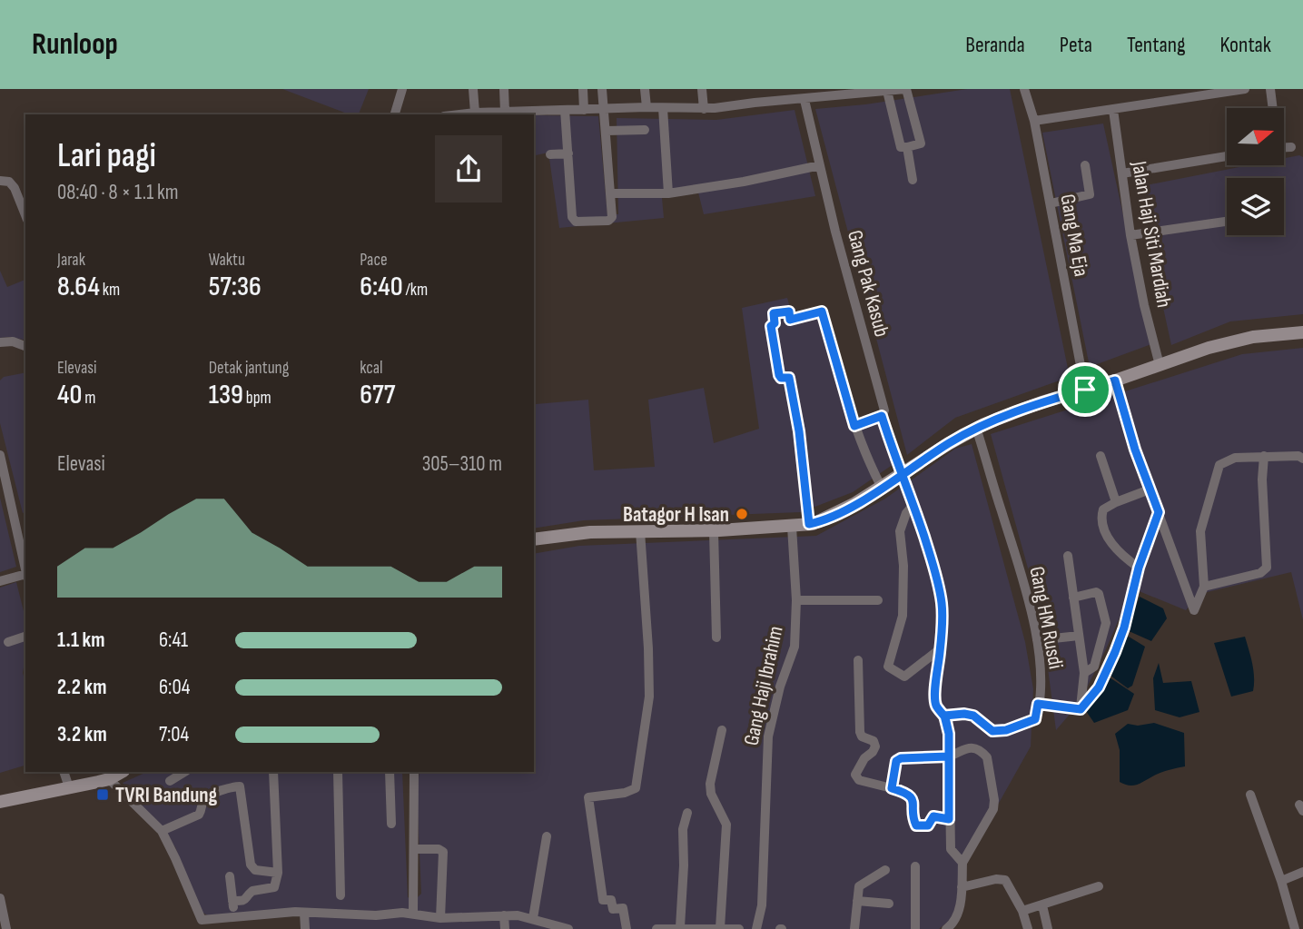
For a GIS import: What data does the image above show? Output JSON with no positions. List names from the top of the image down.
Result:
{
  "streets": {
    "street": [
      "Jalan Haji Siti Mardiah",
      "Gang Ma Eja",
      "Gang Pak Kasub",
      "Gang HM Rusdi",
      "Gang Haji Ibrahim"
    ]
  },
  "places": {
    "other": ["Batagor H Isan"],
    "transit": ["TVRI Bandung"]
  },
  "north": "right",
  "page": {
    "header": "Runloop",
    "nav": [
      "Beranda",
      "Peta",
      "Tentang",
      "Kontak"
    ],
    "heading": ["Lari pagi", "08:40 · 8 × 1.1 km"],
    "stats": [
      ["Jarak", "8.64 km"],
      ["Waktu", "57:36"],
      ["Pace", "6:40 /km"],
      ["Elevasi", "40 m"],
      ["Detak jantung", "139 bpm"],
      ["kcal", "677"]
    ],
    "chart": ["Elevasi", "305–310 m"],
    "list": [
      {
        "name": "1.1 km",
        "note": "6:41"
      },
      {
        "name": "2.2 km",
        "note": "6:04"
      },
      {
        "name": "3.2 km",
        "note": "7:04"
      }
    ]
  }
}
